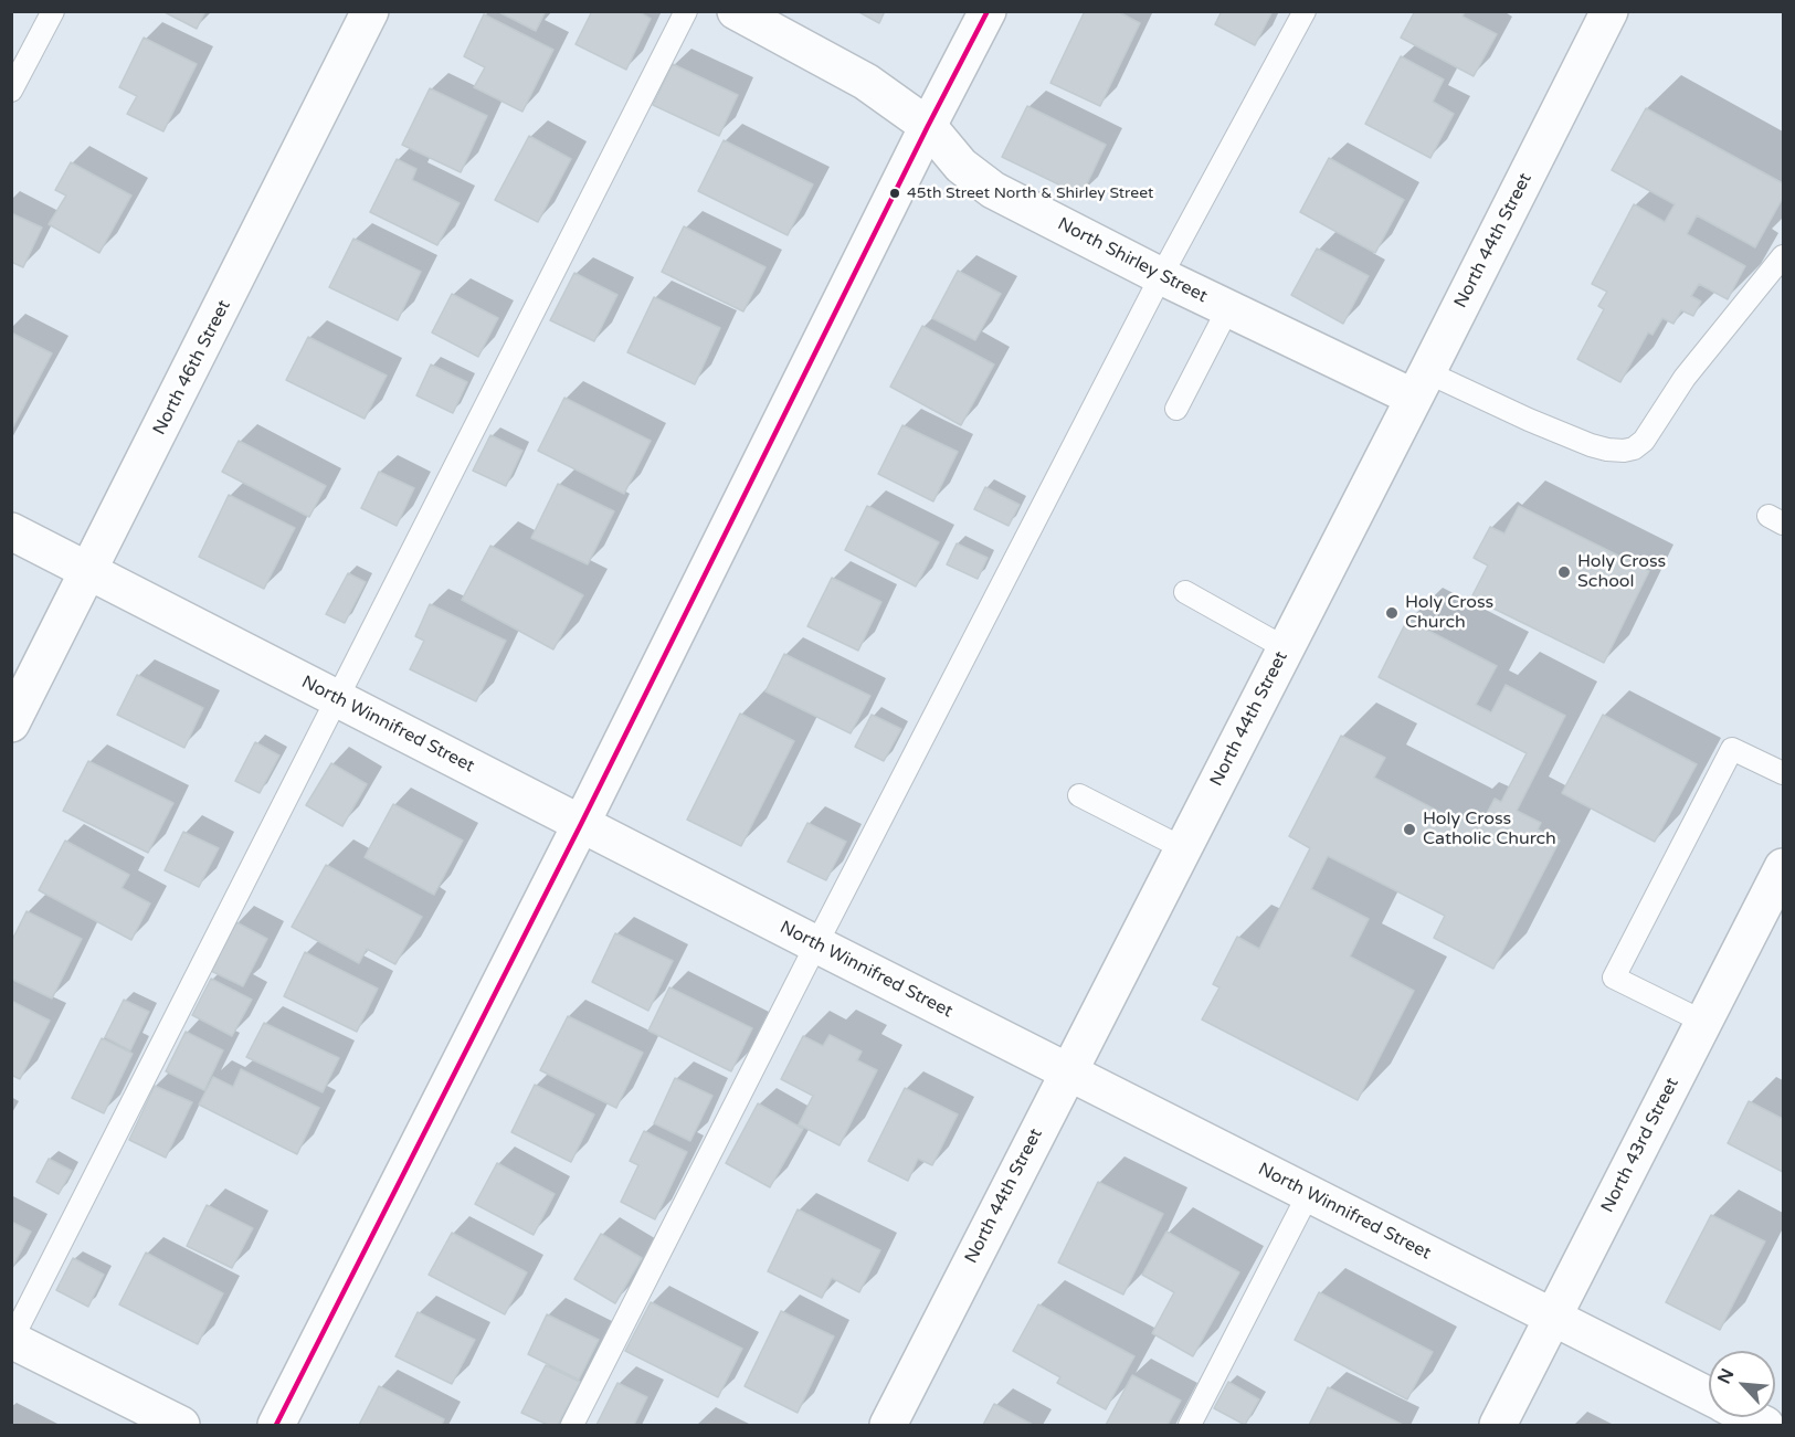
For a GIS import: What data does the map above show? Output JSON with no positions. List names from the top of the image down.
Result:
{
  "streets": {
    "street": [
      "North 44th Street",
      "North Shirley Street",
      "North 46th Street",
      "North Winnifred Street",
      "North 43rd Street"
    ]
  },
  "crossings": [
    ["North 44th Street", "North Shirley Street"],
    ["North 44th Street", "North Winnifred Street"],
    ["North 46th Street", "North Winnifred Street"],
    ["North Winnifred Street", "North 43rd Street"]
  ],
  "places": [
    "45th Street North & Shirley Street",
    "Holy Cross School",
    "Holy Cross Church",
    "Holy Cross Catholic Church"
  ],
  "north": "top left"
}
